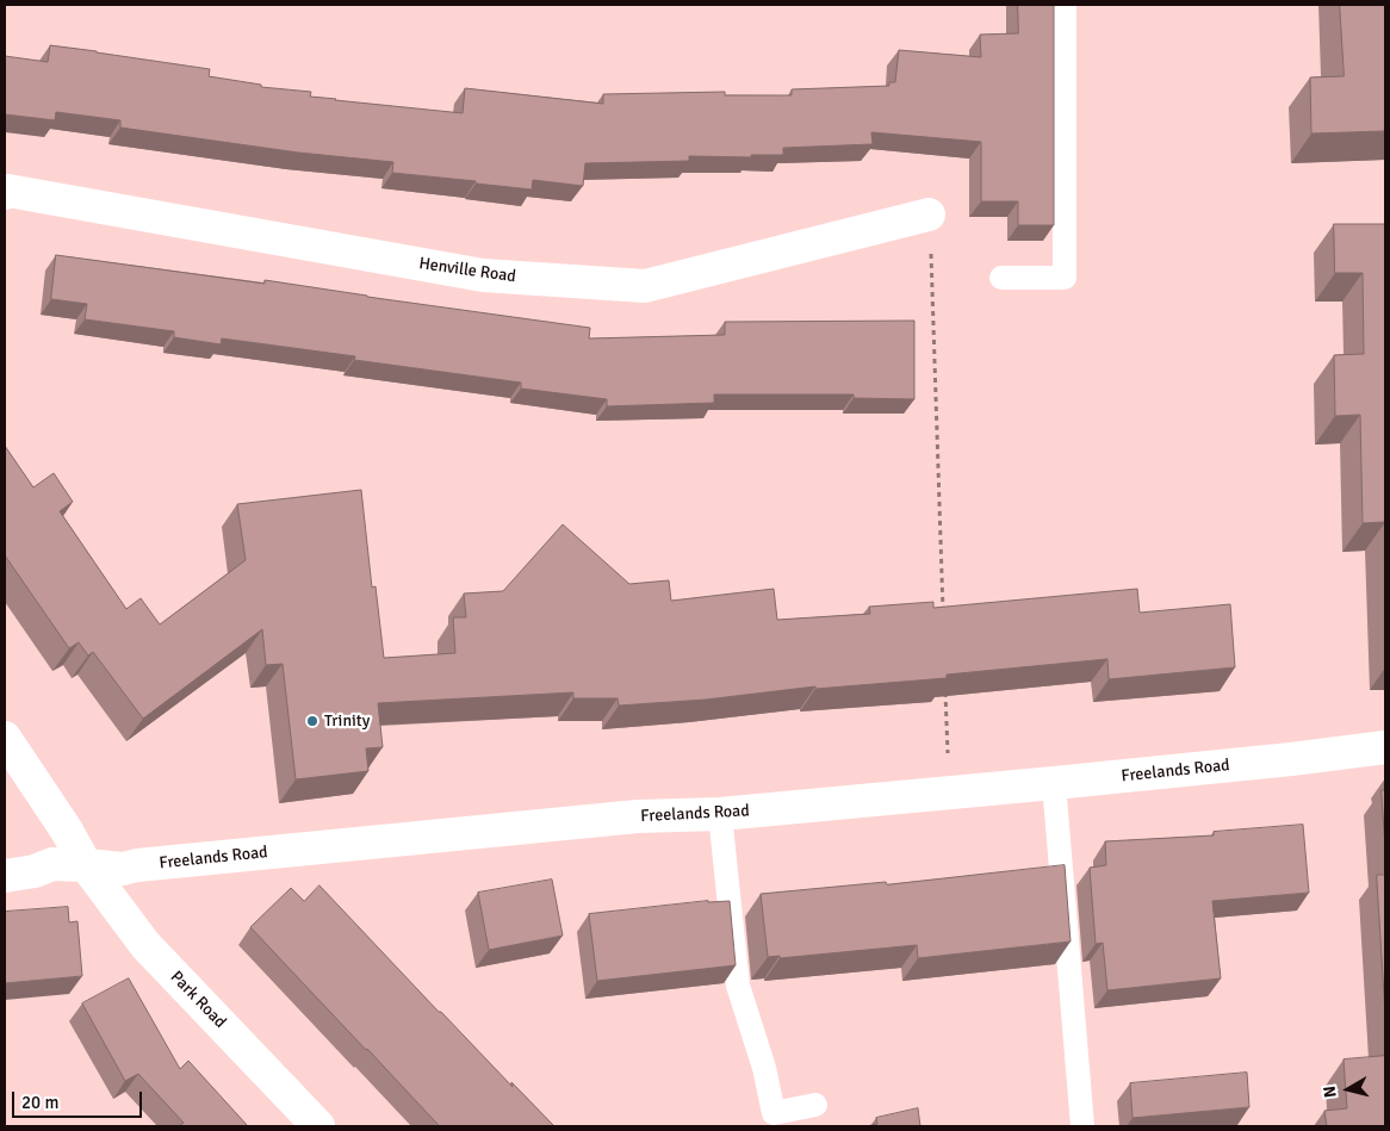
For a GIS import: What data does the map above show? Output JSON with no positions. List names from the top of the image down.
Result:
{
  "streets": {
    "street": ["Henville Road", "Freelands Road", "Park Road"]
  },
  "crossings": [
    ["Freelands Road", "Park Road"]
  ],
  "places": ["Trinity"],
  "scale_bar": "20 m",
  "north": "left"
}
